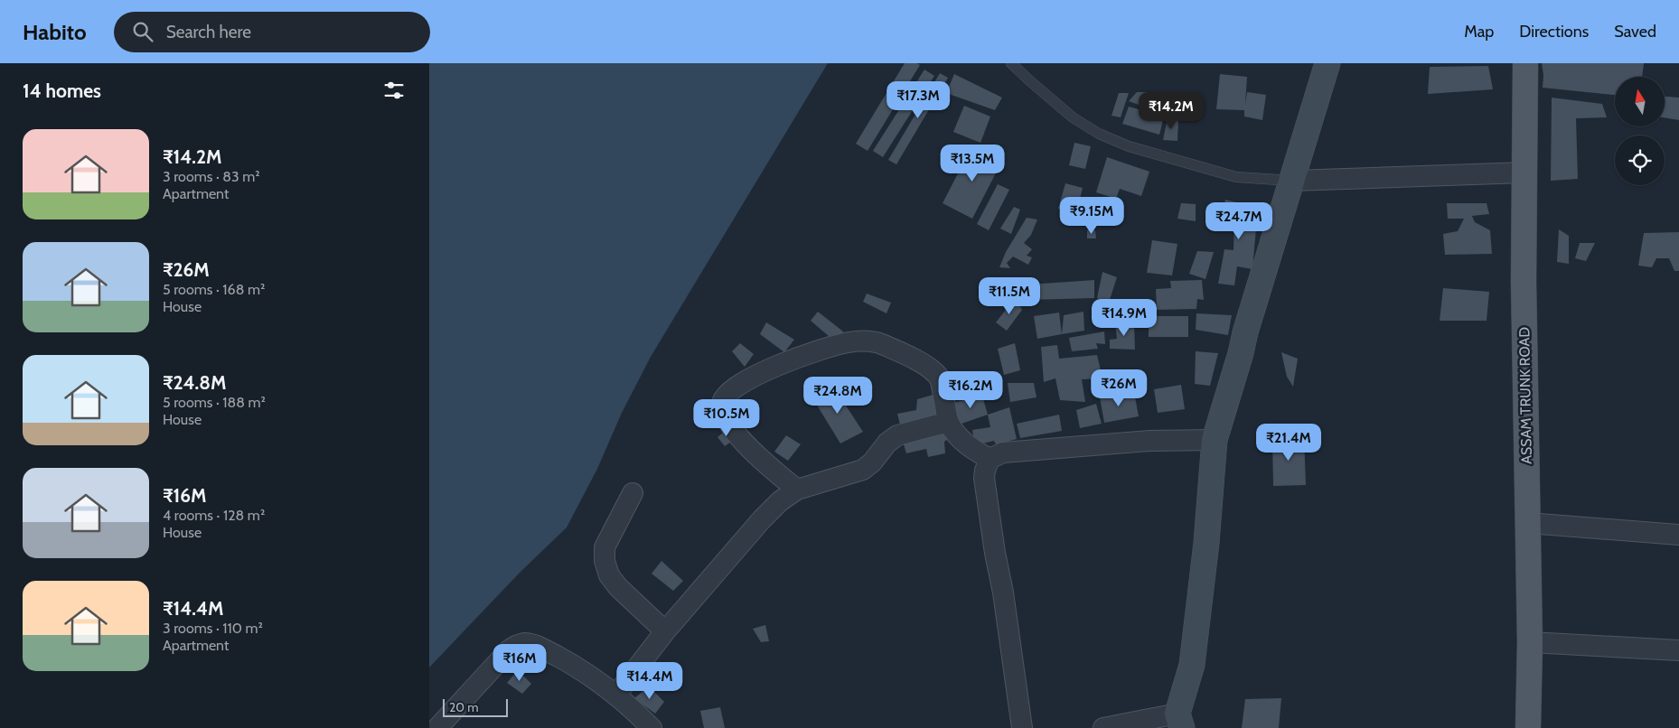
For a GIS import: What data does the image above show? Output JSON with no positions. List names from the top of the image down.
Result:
{
  "streets": {
    "main road": ["ASSAM TRUNK ROAD"]
  },
  "scale_bar": "20 m",
  "north": "top",
  "page": {
    "header": "Habito",
    "search": "Search here",
    "nav": ["Map", "Directions", "Saved"],
    "heading": "14 homes",
    "price": [
      "₹17.3M",
      "₹14.2M",
      "₹13.5M",
      "₹9.15M",
      "₹24.7M",
      "₹11.5M",
      "₹14.9M",
      "₹26M",
      "₹16.2M",
      "₹24.8M",
      "₹10.5M",
      "₹21.4M",
      "₹16M",
      "₹14.4M"
    ],
    "list": [
      {
        "name": "₹14.2M",
        "note": "3 rooms · 83 m² · Apartment"
      },
      {
        "name": "₹26M",
        "note": "5 rooms · 168 m² · House"
      },
      {
        "name": "₹24.8M",
        "note": "5 rooms · 188 m² · House"
      },
      {
        "name": "₹16M",
        "note": "4 rooms · 128 m² · House"
      },
      {
        "name": "₹14.4M",
        "note": "3 rooms · 110 m² · Apartment"
      }
    ],
    "scale": "20 m"
  }
}
